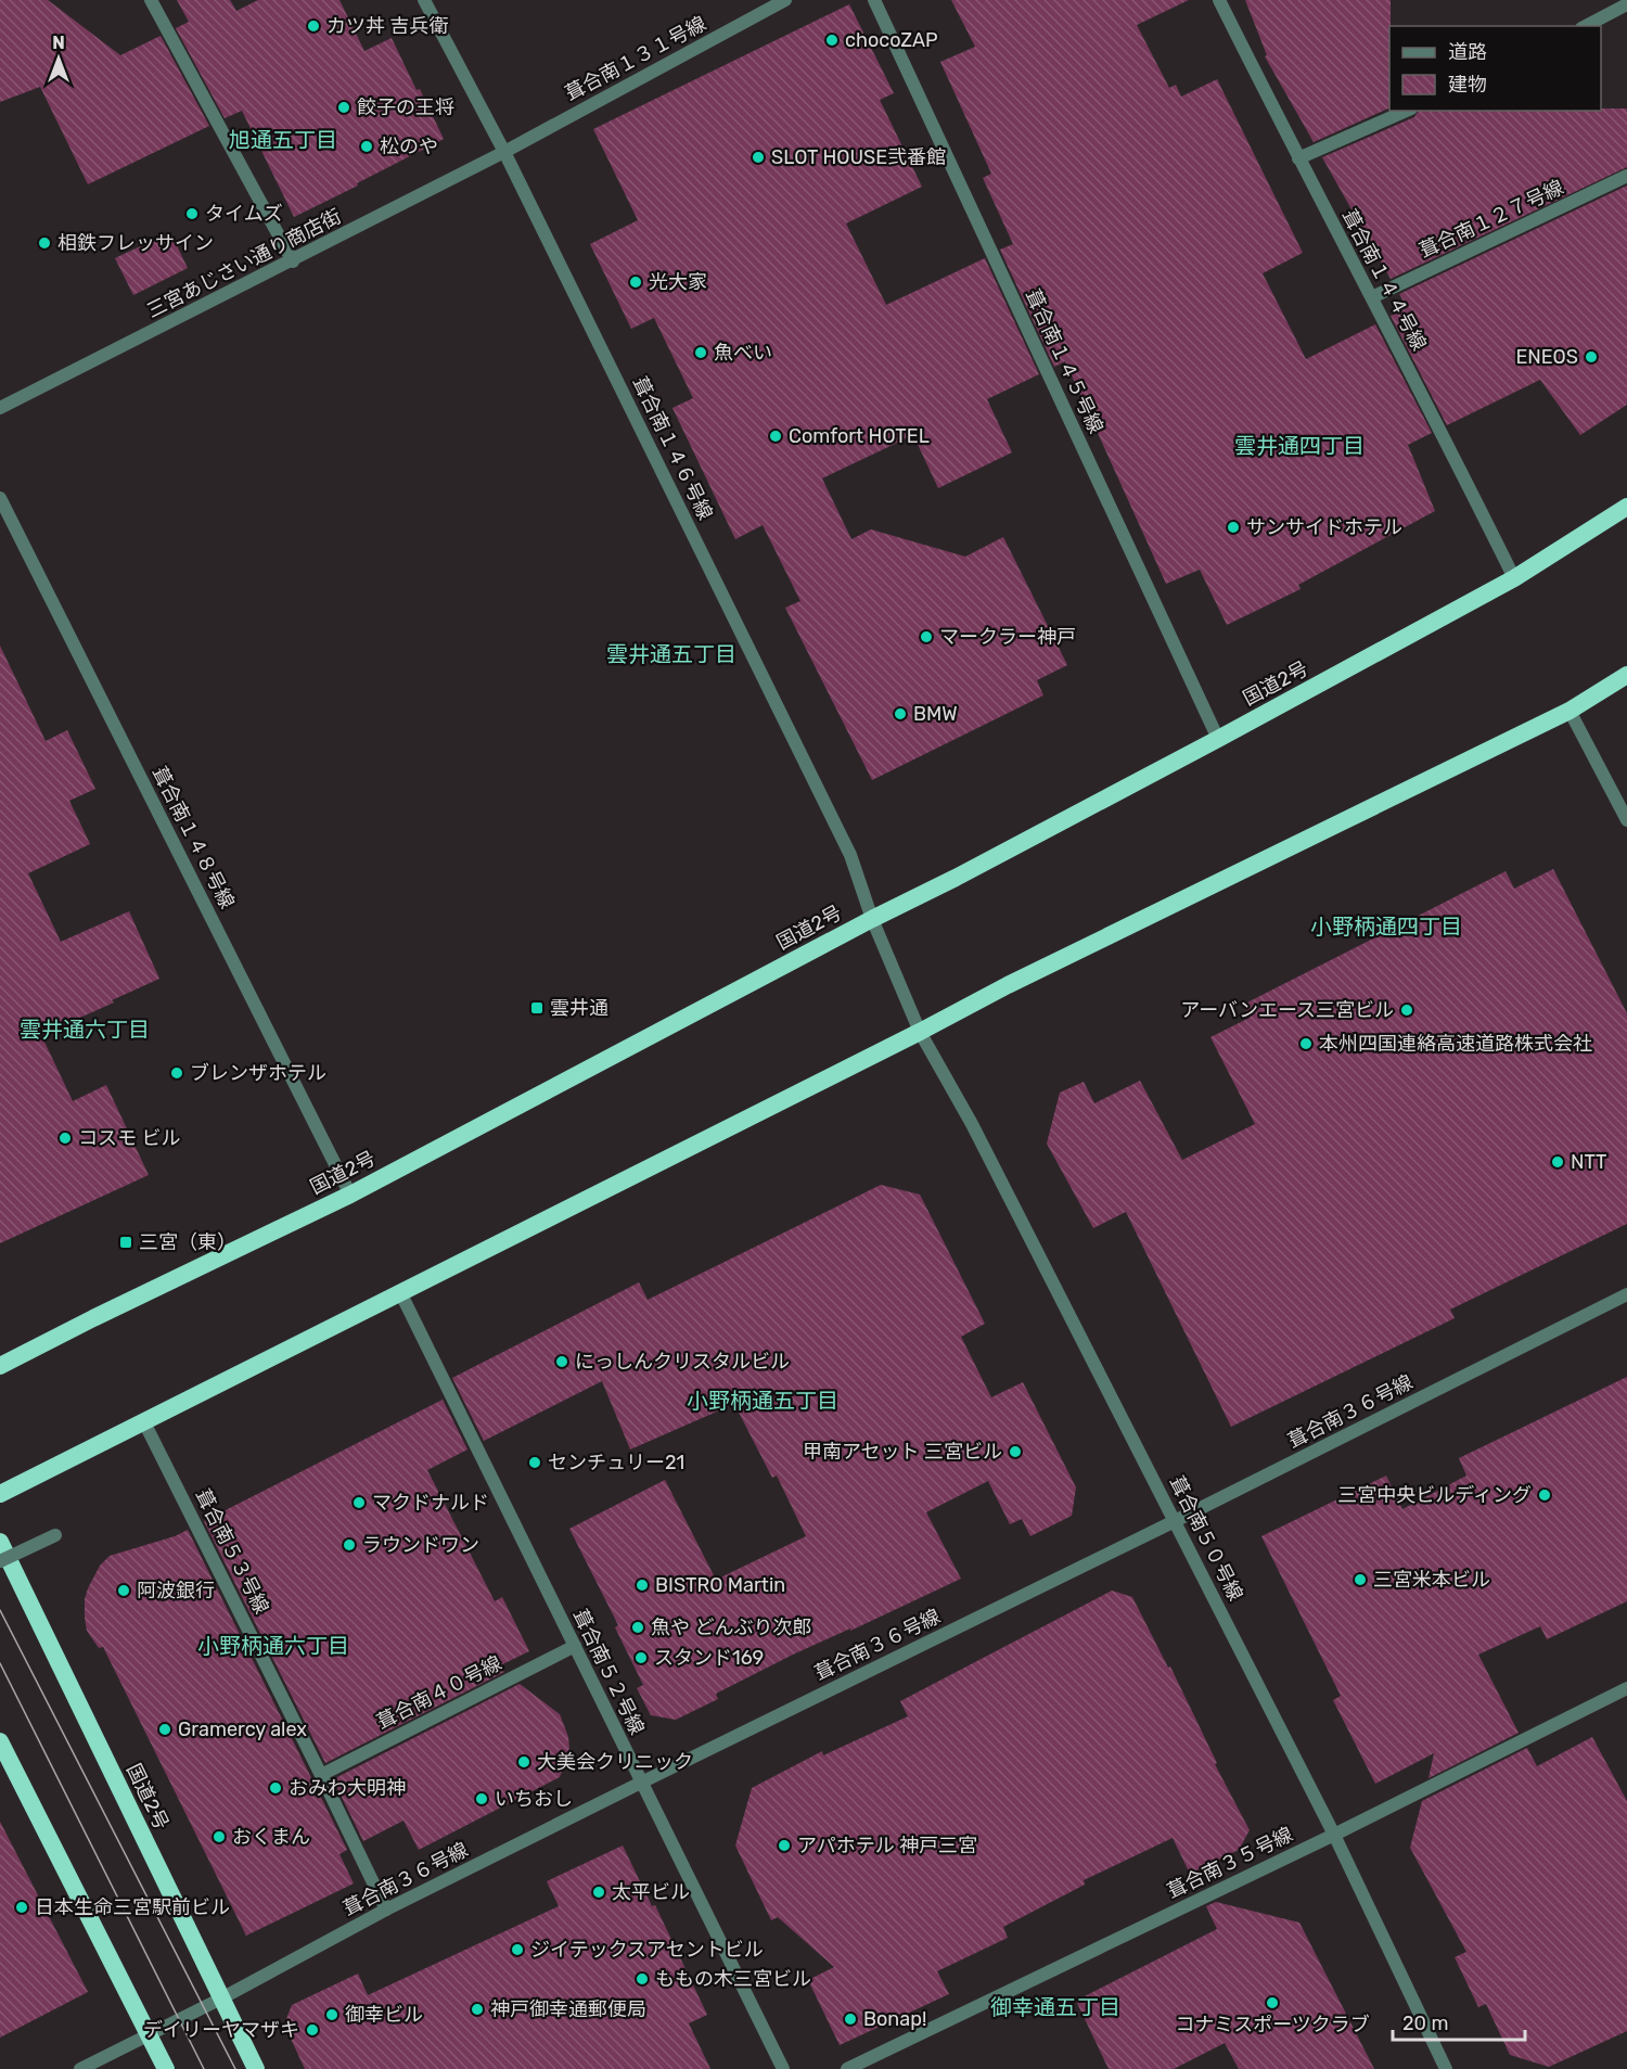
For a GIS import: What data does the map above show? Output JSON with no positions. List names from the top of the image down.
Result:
{
  "streets": {
    "highway": ["国道2号"],
    "street": [
      "葺合南１３１号線",
      "葺合南１２７号線",
      "三宮あじさい通り商店街",
      "葺合南１４４号線",
      "葺合南１４５号線",
      "葺合南１４６号線",
      "葺合南１４８号線",
      "葺合南３６号線",
      "葺合南５０号線",
      "葺合南５３号線",
      "葺合南５２号線",
      "葺合南４０号線",
      "葺合南３５号線"
    ]
  },
  "crossings": [
    ["葺合南１３１号線", "三宮あじさい通り商店街"],
    ["葺合南１３１号線", "葺合南１４６号線"],
    ["葺合南１２７号線", "葺合南１４４号線"],
    ["三宮あじさい通り商店街", "葺合南１４６号線"],
    ["葺合南１４４号線", "国道2号"],
    ["葺合南１４５号線", "国道2号"],
    ["葺合南１４６号線", "国道2号"],
    ["葺合南１４６号線", "葺合南５０号線"],
    ["国道2号", "葺合南１４８号線"],
    ["国道2号", "葺合南３６号線"],
    ["葺合南３６号線", "葺合南５０号線"],
    ["葺合南３６号線", "葺合南５３号線"],
    ["葺合南３６号線", "葺合南５２号線"],
    ["葺合南５０号線", "葺合南３５号線"],
    ["葺合南５３号線", "葺合南４０号線"],
    ["葺合南５２号線", "葺合南４０号線"]
  ],
  "districts": [
    "旭通五丁目",
    "雲井通四丁目",
    "雲井通五丁目",
    "小野柄通四丁目",
    "雲井通六丁目",
    "小野柄通五丁目",
    "小野柄通六丁目",
    "御幸通五丁目"
  ],
  "places": {
    "other": [
      "カツ丼 吉兵衛",
      "chocoZAP",
      "餃子の王将",
      "松のや",
      "SLOT HOUSE弐番館",
      "タイムズ",
      "相鉄フレッサイン",
      "光大家",
      "魚べい",
      "ENEOS",
      "Comfort HOTEL",
      "サンサイドホテル",
      "マークラー神戸",
      "BMW",
      "アーバンエース三宮ビル",
      "本州四国連絡高速道路株式会社",
      "ブレンザホテル",
      "コスモ ビル",
      "NTT",
      "にっしんクリスタルビル",
      "甲南アセット 三宮ビル",
      "センチュリー21",
      "三宮中央ビルディング",
      "マクドナルド",
      "ラウンドワン",
      "三宮米本ビル",
      "BISTRO Martin",
      "阿波銀行",
      "魚や どんぶり次郎",
      "スタンド169",
      "Gramercy alex",
      "大美会クリニック",
      "おみわ大明神",
      "いちおし",
      "おくまん",
      "アパホテル 神戸三宮",
      "太平ビル",
      "日本生命三宮駅前ビル",
      "ジイテックスアセントビル",
      "ももの木三宮ビル",
      "コナミスポーツクラブ",
      "神戸御幸通郵便局",
      "御幸ビル",
      "Bonap!",
      "デイリーヤマザキ"
    ],
    "transit": ["雲井通", "三宮（東）"]
  },
  "legend": ["道路", "建物"],
  "scale_bar": "20 m",
  "north": "top"
}
